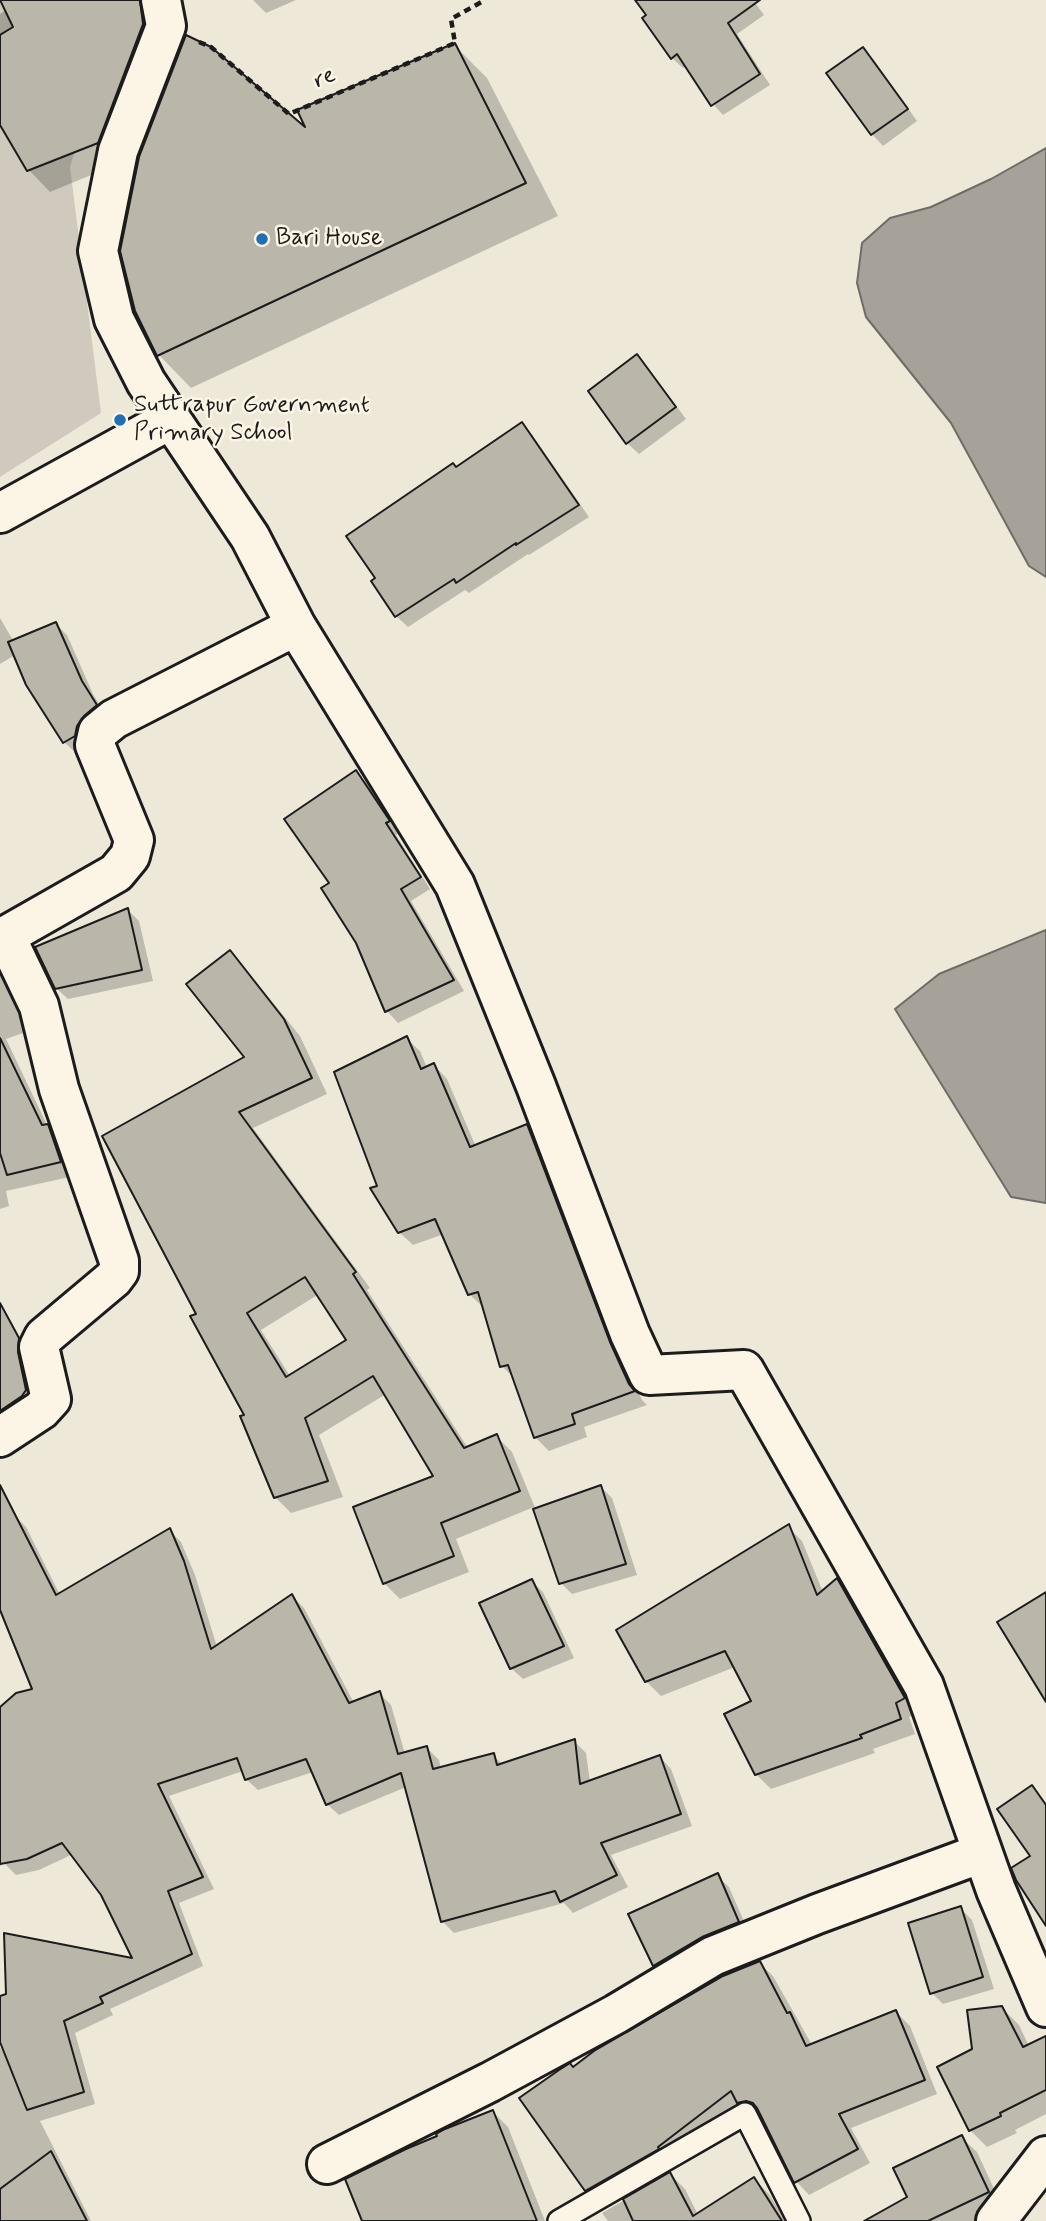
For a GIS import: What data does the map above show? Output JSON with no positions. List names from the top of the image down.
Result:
{
  "streets": {
    "path": ["re"]
  },
  "places": ["Bari House", "Suttrapur Government Primary School"]
}
